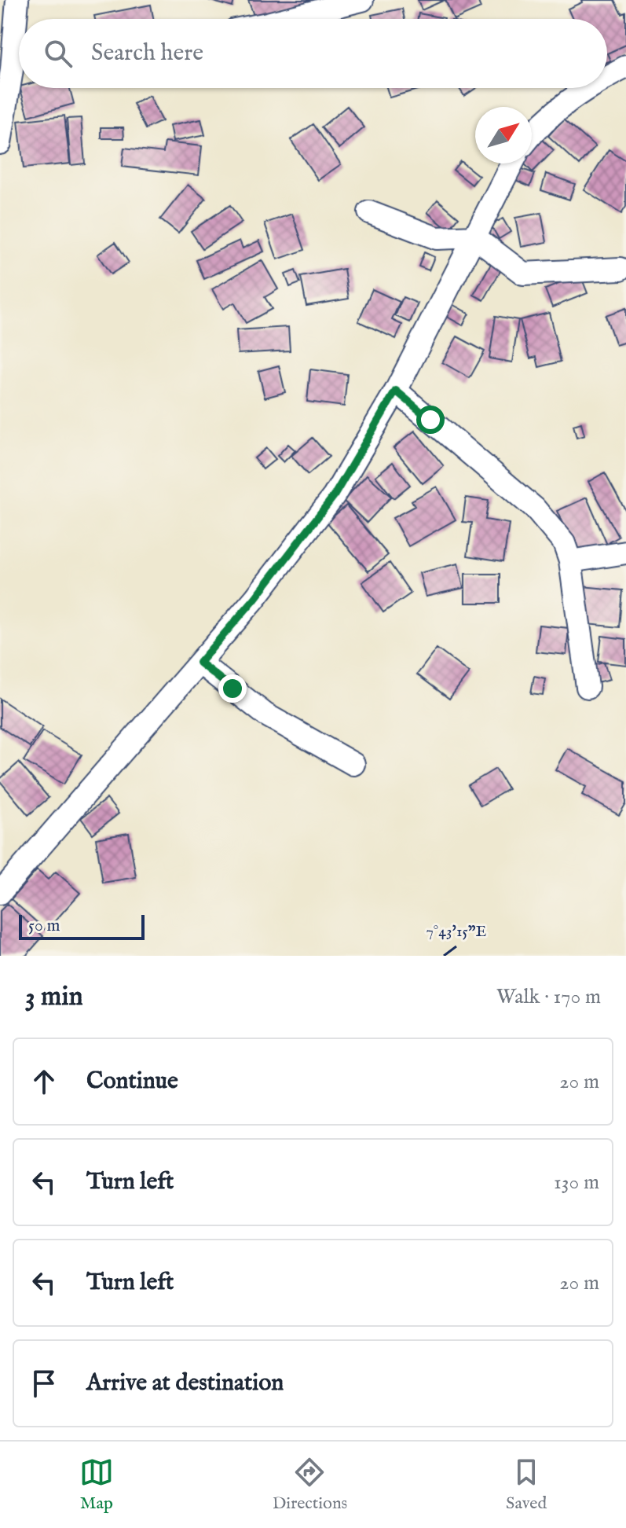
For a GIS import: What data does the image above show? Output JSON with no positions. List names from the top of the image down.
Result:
{
  "scale_bar": "50 m",
  "north": "top right",
  "page": {
    "search": "Search here",
    "scale": "50 m",
    "heading": ["3 min", "Walk · 170 m"],
    "list": [
      ["Continue", "20 m"],
      ["Turn left", "130 m"],
      ["Turn left", "20 m"],
      "Arrive at destination"
    ],
    "nav": ["Map", "Directions", "Saved"]
  },
  "coordinates": ["7°43'15\"E"]
}
